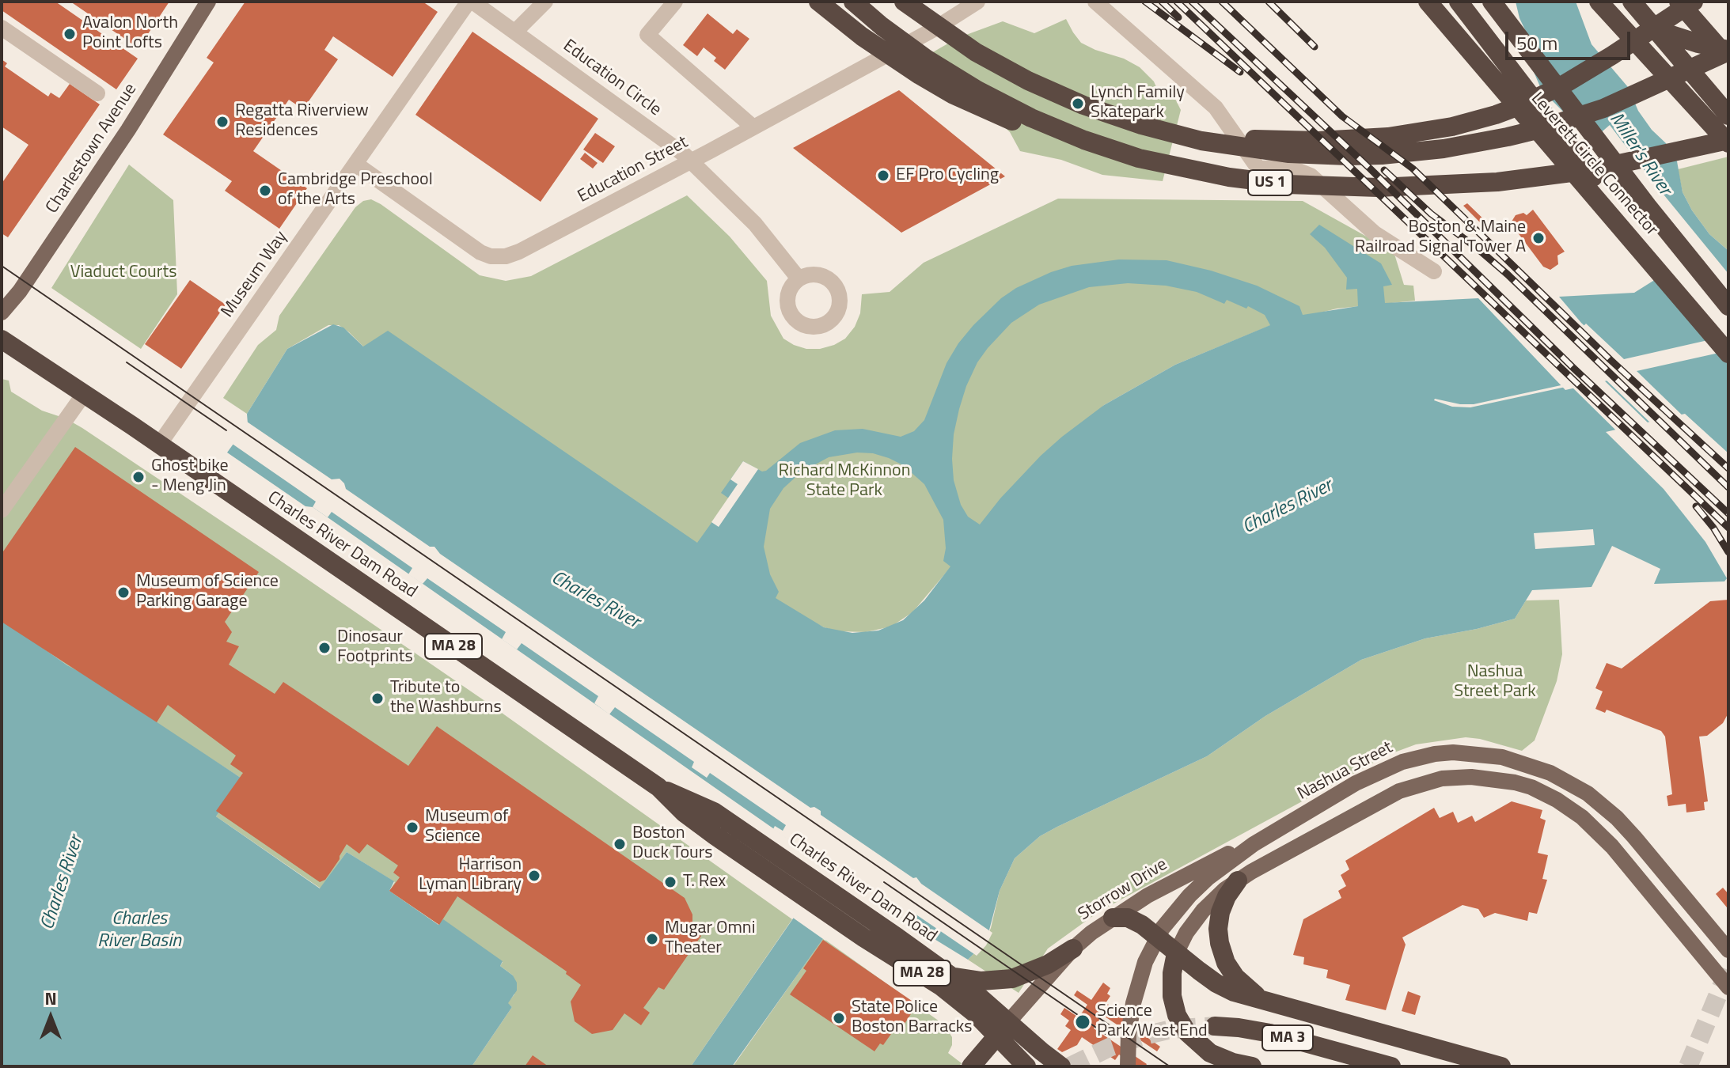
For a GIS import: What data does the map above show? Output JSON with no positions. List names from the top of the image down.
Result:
{
  "streets": {
    "highway": [
      "Leverett Circle Connector",
      "US 1",
      "Charles River Dam Road",
      "MA 28",
      "Storrow Drive",
      "MA 3"
    ],
    "main road": ["Charlestown Avenue", "Nashua Street"],
    "street": ["Education Circle", "Education Street", "Museum Way"]
  },
  "crossings": [
    ["Education Circle", "Education Street"],
    ["Education Circle", "Museum Way"],
    ["Education Street", "Museum Way"],
    ["Museum Way", "Charles River Dam Road"],
    ["Charles River Dam Road", "MA 28"],
    ["Charles River Dam Road", "Storrow Drive"],
    ["MA 28", "Storrow Drive"],
    ["Nashua Street", "Storrow Drive"]
  ],
  "water": ["Miller's River", "Charles River", "Charles River Basin"],
  "parks": ["Viaduct Courts", "Richard McKinnon State Park", "Nashua Street Park"],
  "places": [
    "Avalon North Point Lofts",
    "Lynch Family Skatepark",
    "Regatta Riverview Residences",
    "EF Pro Cycling",
    "Cambridge Preschool of the Arts",
    "Boston & Maine Railroad Signal Tower A",
    "Ghost bike - Meng Jin",
    "Museum of Science Parking Garage",
    "Dinosaur Footprints",
    "Tribute to the Washburns",
    "Museum of Science",
    "Boston Duck Tours",
    "Harrison Lyman Library",
    "T. Rex",
    "Mugar Omni Theater",
    "State Police Boston Barracks",
    "Science Park/West End"
  ],
  "scale_bar": "50 m",
  "north": "top"
}
